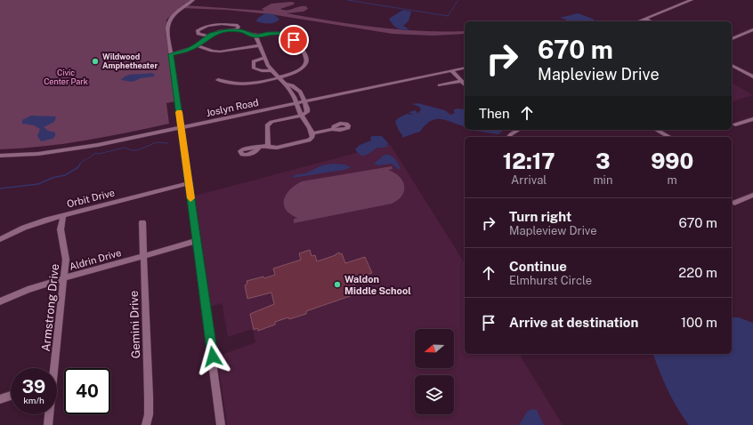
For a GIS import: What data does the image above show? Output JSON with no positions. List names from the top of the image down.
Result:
{
  "streets": {
    "street": [
      "Joslyn Road",
      "Orbit Drive",
      "Aldrin Drive",
      "Armstrong Drive",
      "Gemini Drive"
    ]
  },
  "crossings": [
    ["Orbit Drive", "Armstrong Drive"],
    ["Aldrin Drive", "Armstrong Drive"],
    ["Aldrin Drive", "Gemini Drive"]
  ],
  "parks": ["Civic Center Park"],
  "places": ["Wildwood Amphetheater", "Waldon Middle School"],
  "north": "left",
  "page": {
    "turn": ["670 m", "Mapleview Drive"],
    "then": "Then",
    "eta": [
      "12:17",
      "Arrival",
      "3",
      "min",
      "990",
      "m"
    ],
    "list": [
      {
        "name": "Turn right",
        "note": "Mapleview Drive",
        "value": "670 m"
      },
      {
        "name": "Continue",
        "note": "Elmhurst Circle",
        "value": "220 m"
      },
      {
        "name": "Arrive at destination",
        "value": "100 m"
      }
    ],
    "speed": "39 km/h",
    "limit": "40"
  }
}
